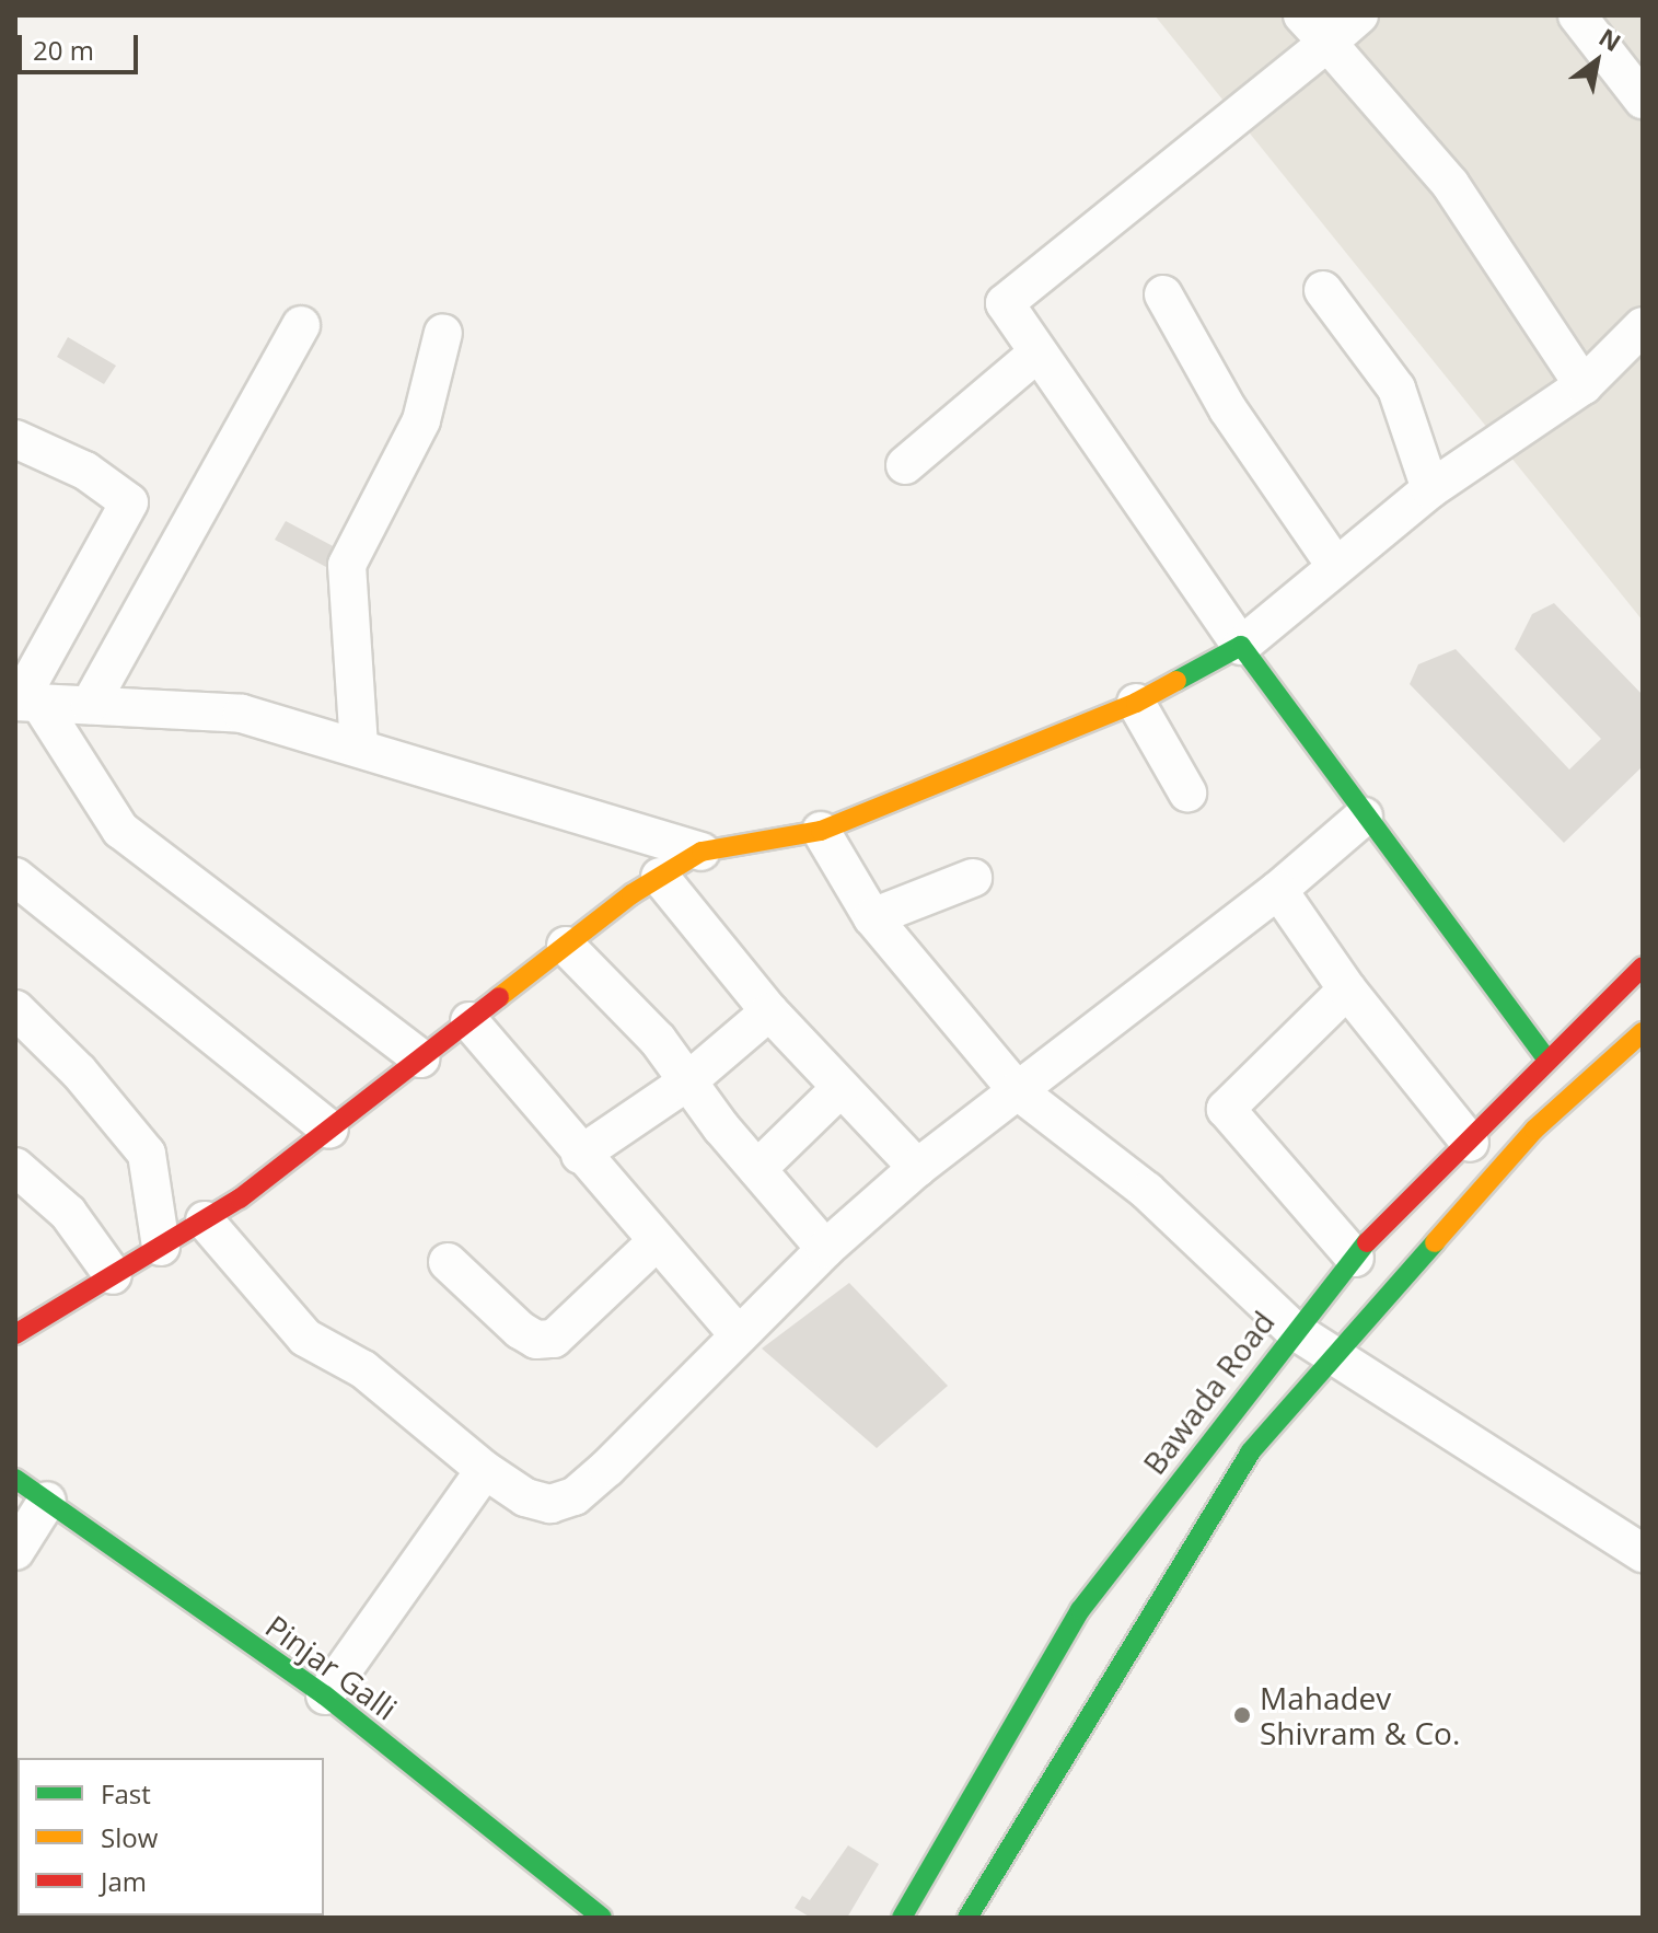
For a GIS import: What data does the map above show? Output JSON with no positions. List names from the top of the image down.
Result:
{
  "streets": {
    "street": ["Bawada Road", "Pinjar Galli"]
  },
  "places": ["Mahadev Shivram & Co."],
  "legend": ["Fast", "Slow", "Jam"],
  "scale_bar": "20 m",
  "north": "top right"
}
